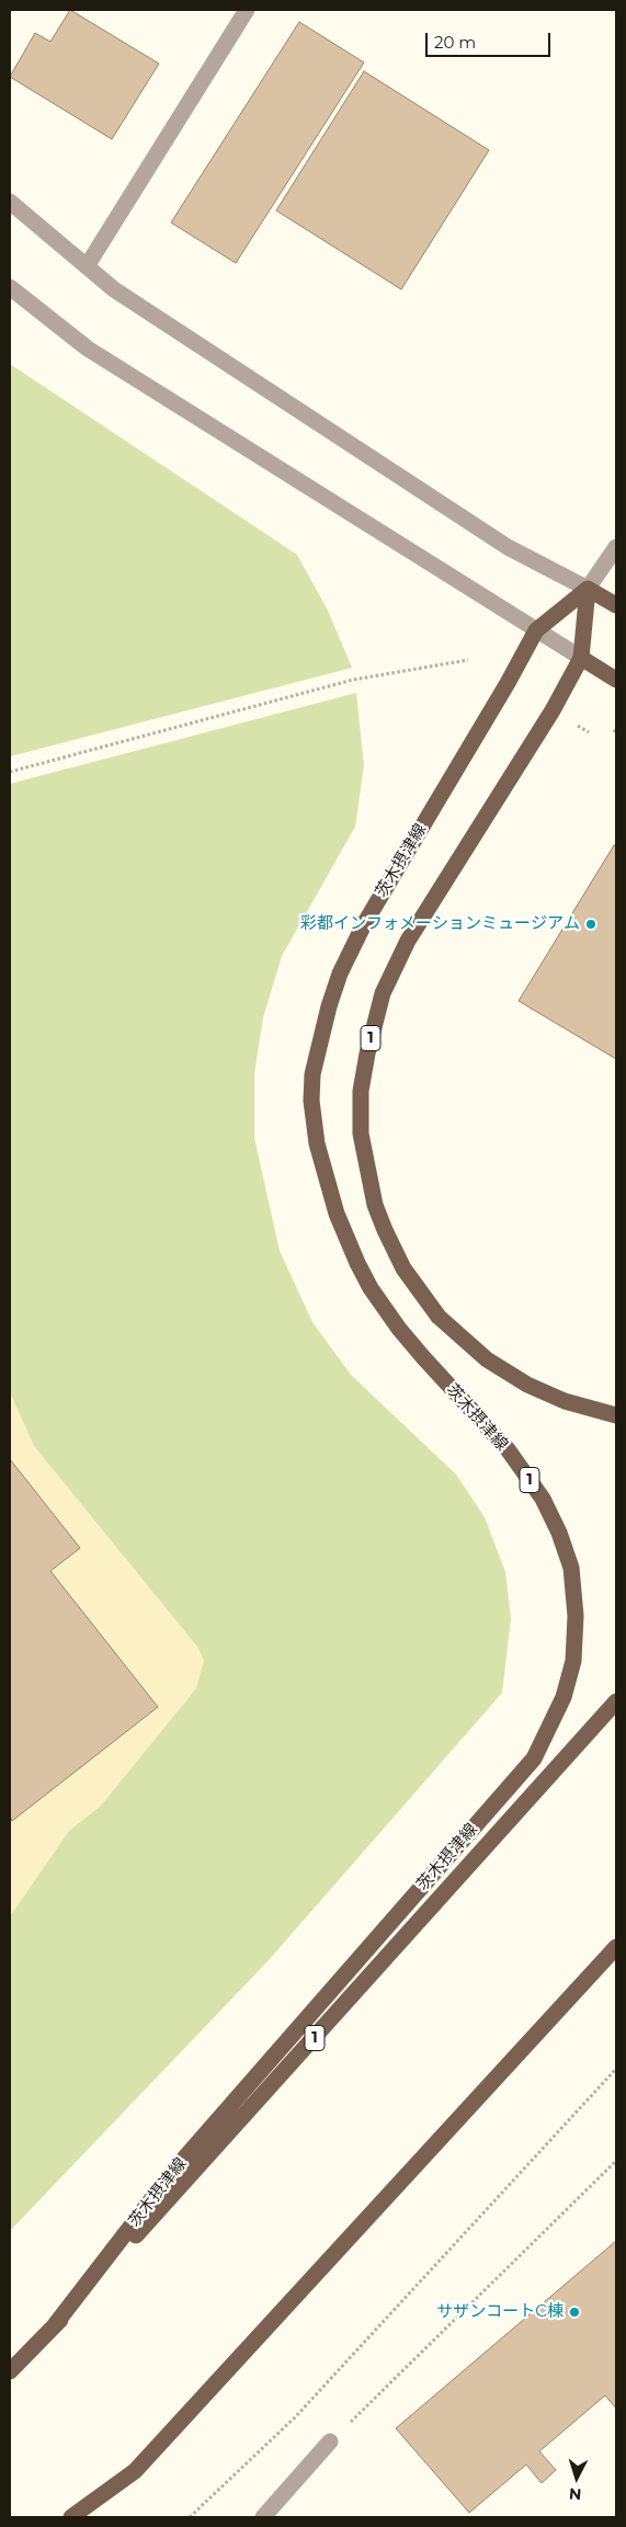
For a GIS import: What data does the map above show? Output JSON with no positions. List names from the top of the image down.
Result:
{
  "streets": {
    "main road": ["茨木摂津線", "1"]
  },
  "crossings": [
    ["茨木摂津線", "1"]
  ],
  "places": ["彩都インフォメーションミュージアム", "サザンコートC棟"],
  "scale_bar": "20 m",
  "north": "bottom"
}
